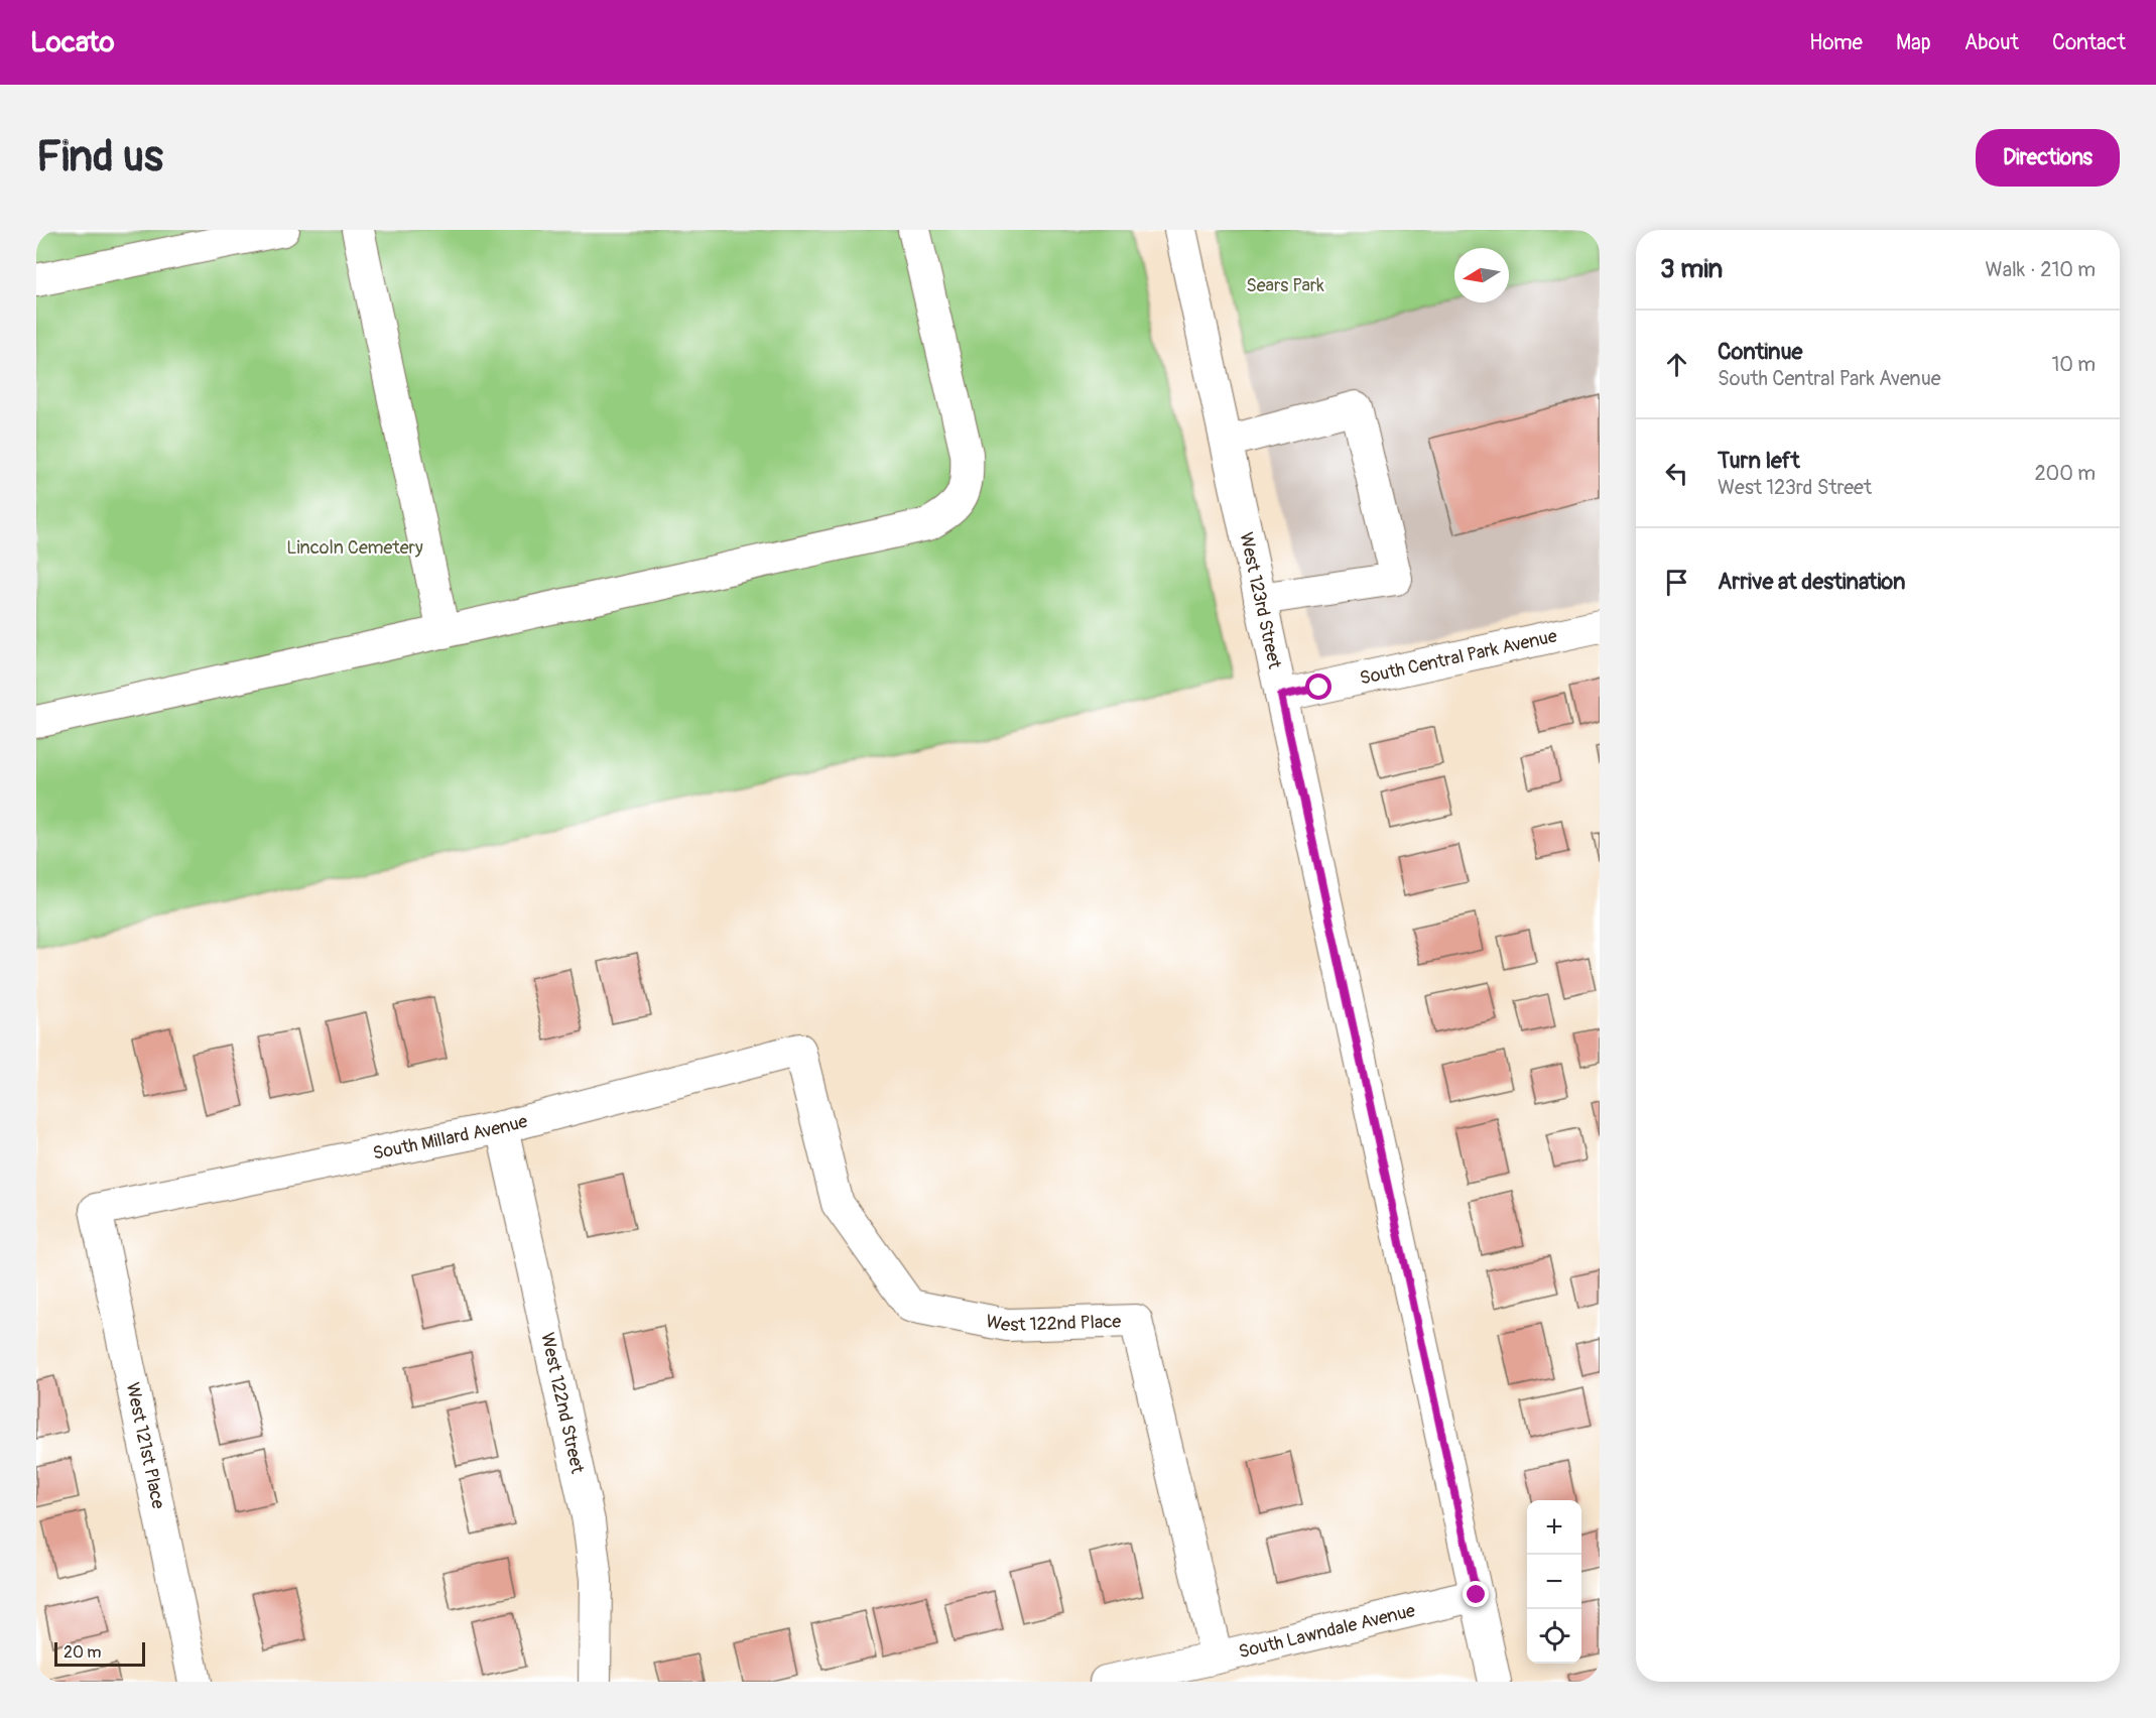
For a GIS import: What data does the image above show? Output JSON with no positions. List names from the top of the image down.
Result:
{
  "streets": {
    "street": [
      "West 123rd Street",
      "South Central Park Avenue",
      "South Millard Avenue",
      "West 122nd Place",
      "West 122nd Street",
      "West 121st Place",
      "South Lawndale Avenue"
    ]
  },
  "crossings": [
    ["West 123rd Street", "South Central Park Avenue"],
    ["West 123rd Street", "South Lawndale Avenue"],
    ["South Millard Avenue", "West 122nd Place"],
    ["South Millard Avenue", "West 122nd Street"],
    ["South Millard Avenue", "West 121st Place"],
    ["West 122nd Place", "South Lawndale Avenue"]
  ],
  "parks": ["Sears Park", "Lincoln Cemetery"],
  "scale_bar": "20 m",
  "north": "left",
  "page": {
    "header": "Locato",
    "nav": [
      "Home",
      "Map",
      "About",
      "Contact"
    ],
    "buttons": "Directions",
    "title": "Find us",
    "heading": ["3 min", "Walk · 210 m"],
    "list": [
      ["Continue", "South Central Park Avenue", "10 m"],
      ["Turn left", "West 123rd Street", "200 m"],
      "Arrive at destination"
    ],
    "map_buttons": ["+", "−"],
    "scale": "20 m"
  }
}
